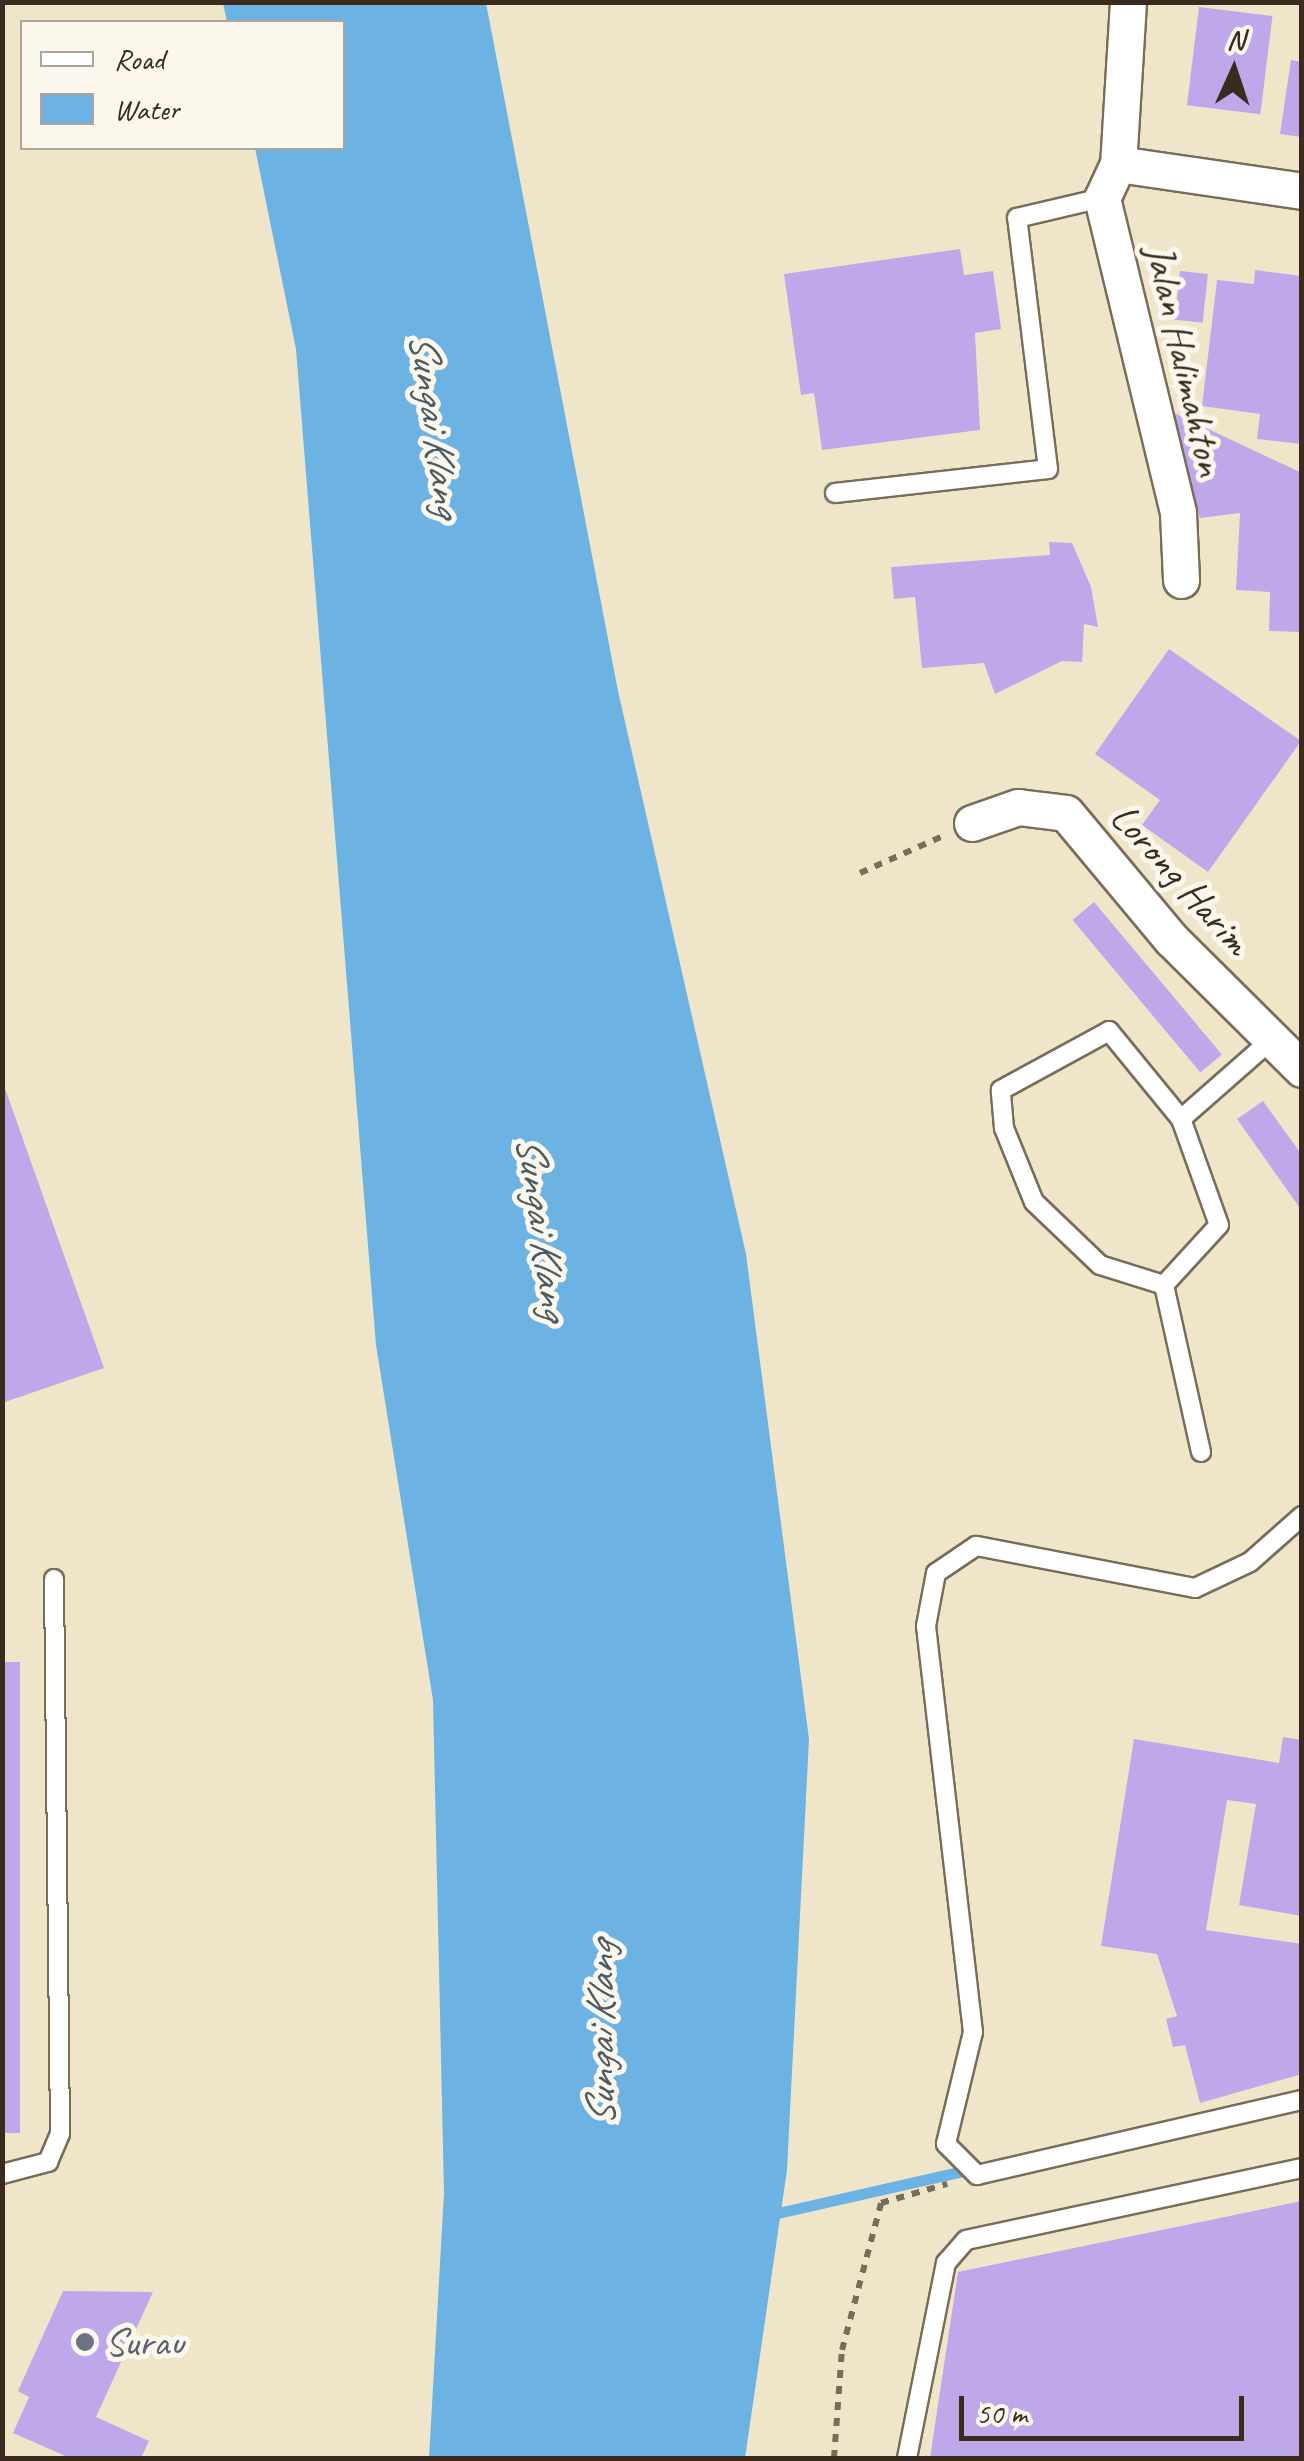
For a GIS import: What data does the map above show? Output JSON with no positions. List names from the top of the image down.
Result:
{
  "streets": {
    "street": ["Jalan Halimahton", "Lorong Harim"]
  },
  "water": ["Sungai Klang"],
  "places": ["Surau"],
  "legend": ["Road", "Water"],
  "scale_bar": "50 m",
  "north": "top"
}
